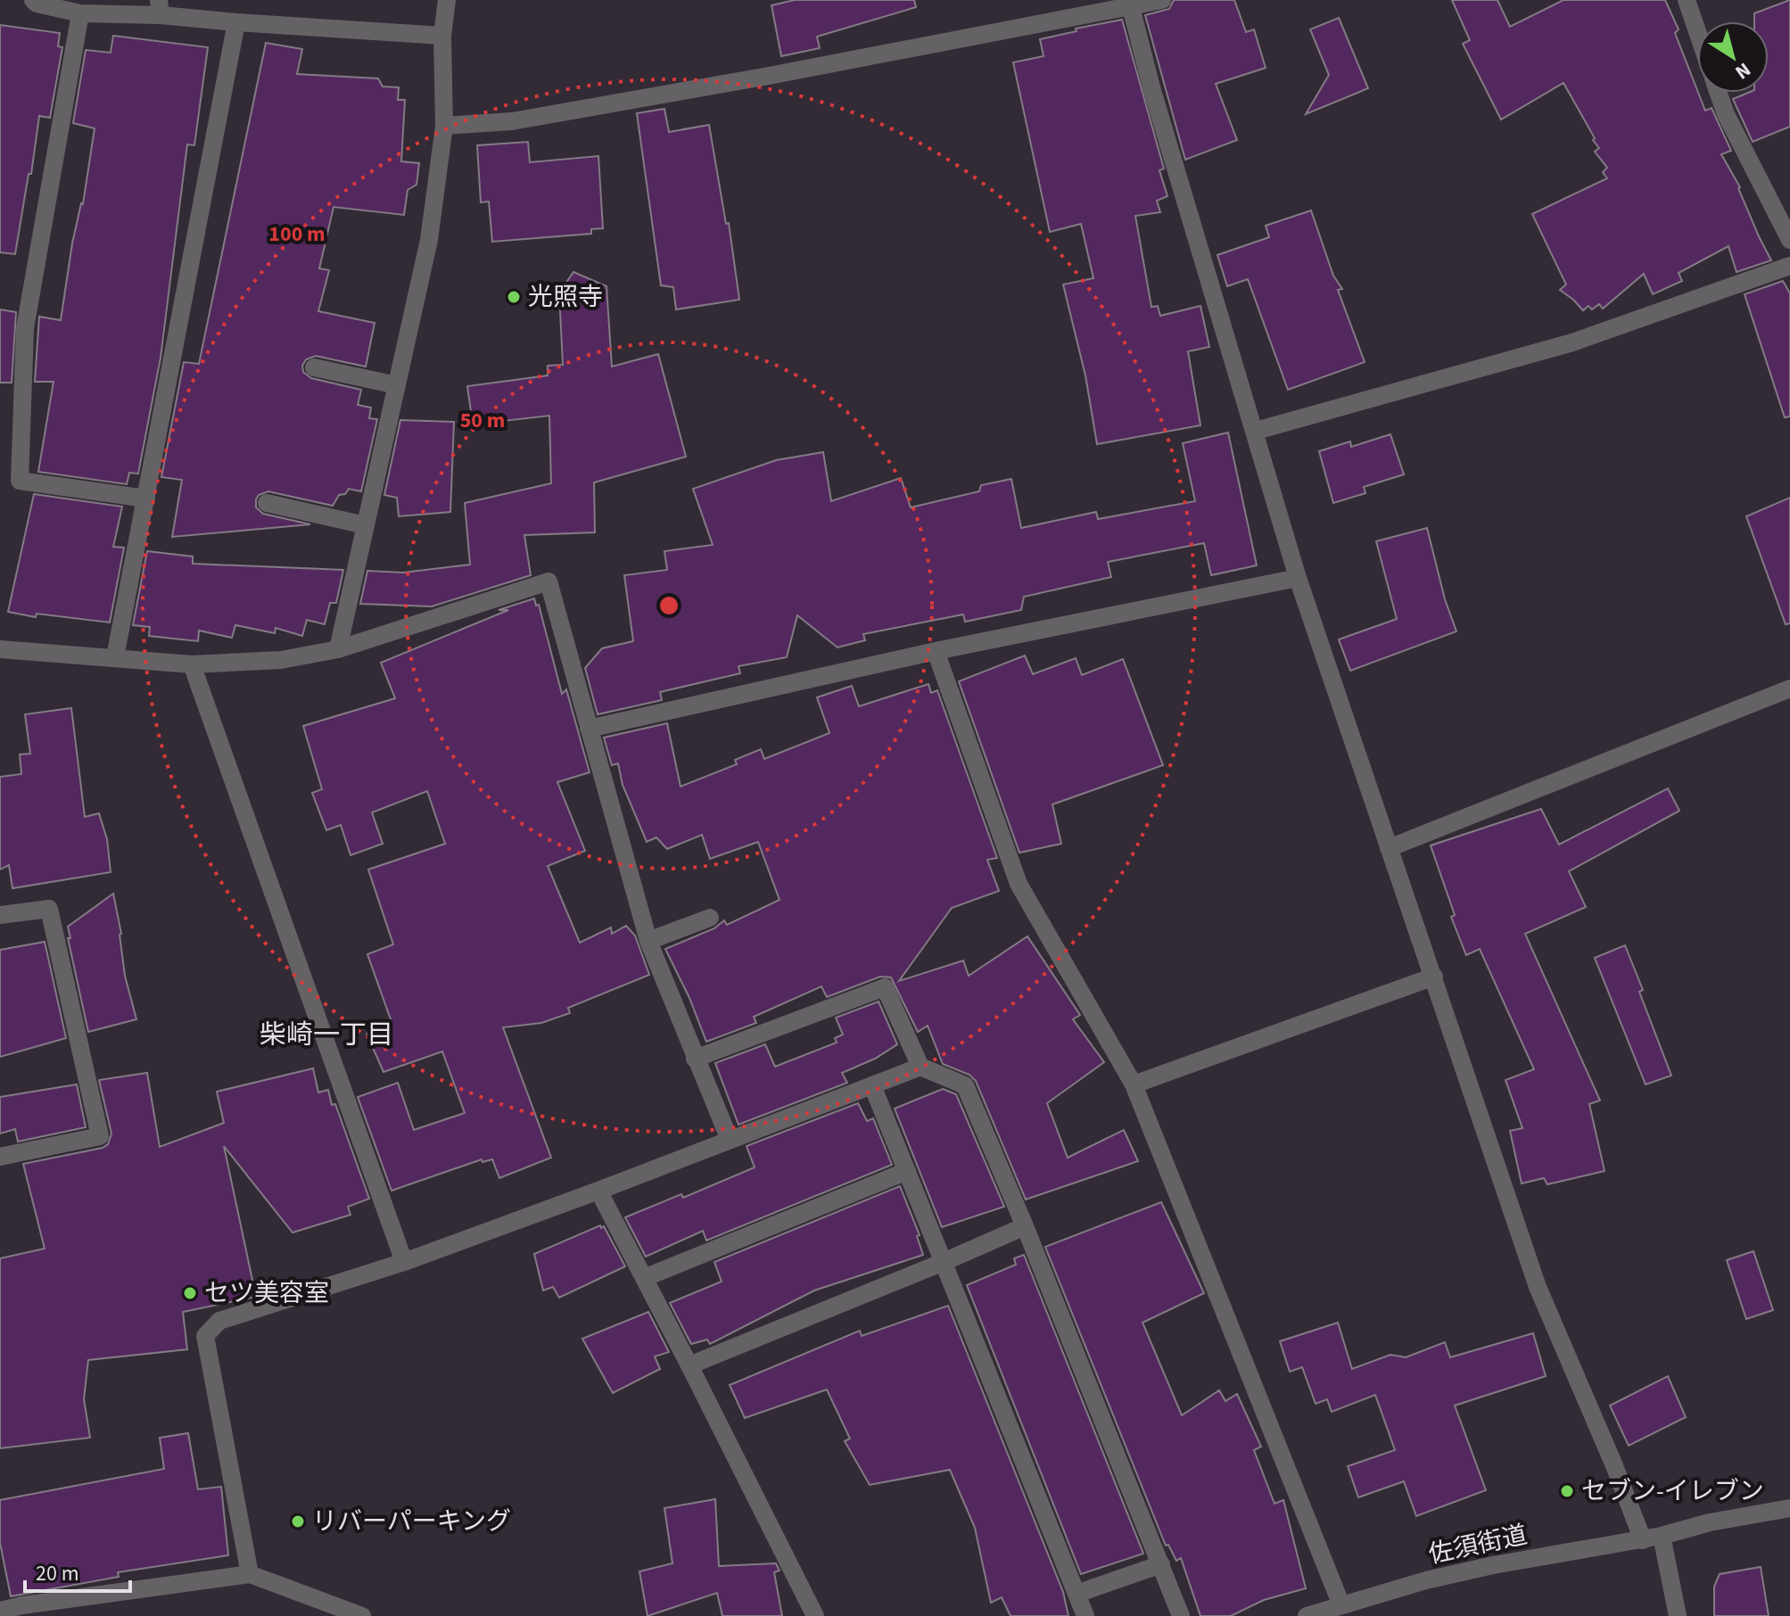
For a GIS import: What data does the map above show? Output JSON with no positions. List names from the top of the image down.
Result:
{
  "streets": {
    "street": ["佐須街道"]
  },
  "districts": ["柴崎一丁目"],
  "places": [
    "光照寺",
    "セツ美容室",
    "セブン-イレブン",
    "リバーパーキング"
  ],
  "scale_bar": "20 m",
  "north": "bottom right",
  "rings": ["100 m", "50 m"]
}
